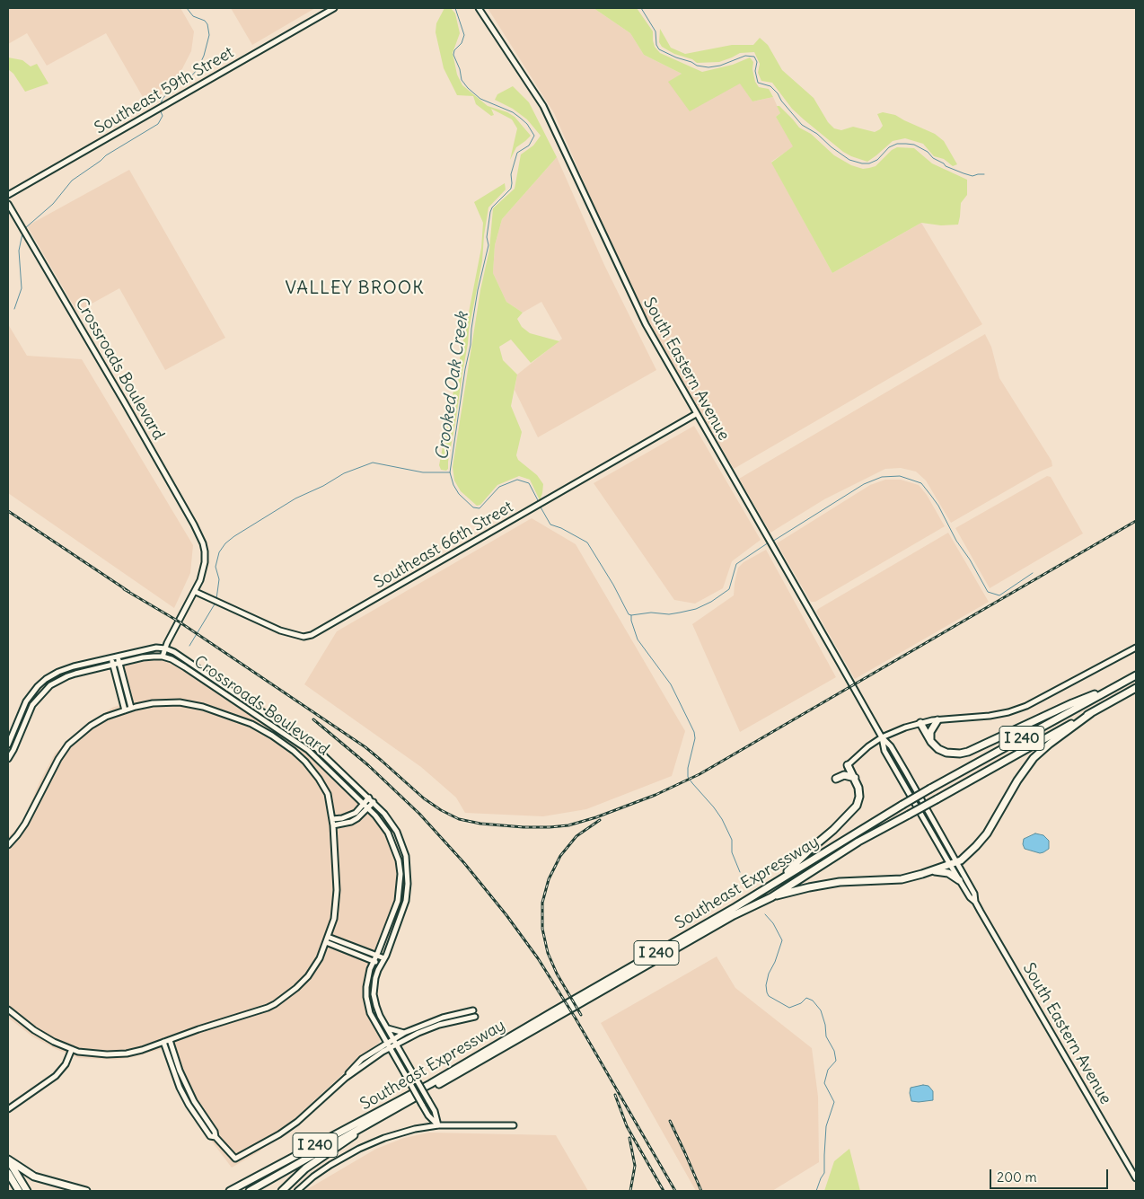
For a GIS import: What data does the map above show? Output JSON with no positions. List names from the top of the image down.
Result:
{
  "streets": {
    "highway": ["I 240", "Southeast Expressway"],
    "main road": [
      "Southeast 59th Street",
      "Crossroads Boulevard",
      "South Eastern Avenue",
      "Southeast 66th Street"
    ]
  },
  "crossings": [
    ["Crossroads Boulevard", "Southeast 66th Street"],
    ["South Eastern Avenue", "Southeast 66th Street"]
  ],
  "districts": ["VALLEY BROOK"],
  "water": ["Crooked Oak Creek"],
  "scale_bar": "200 m"
}
